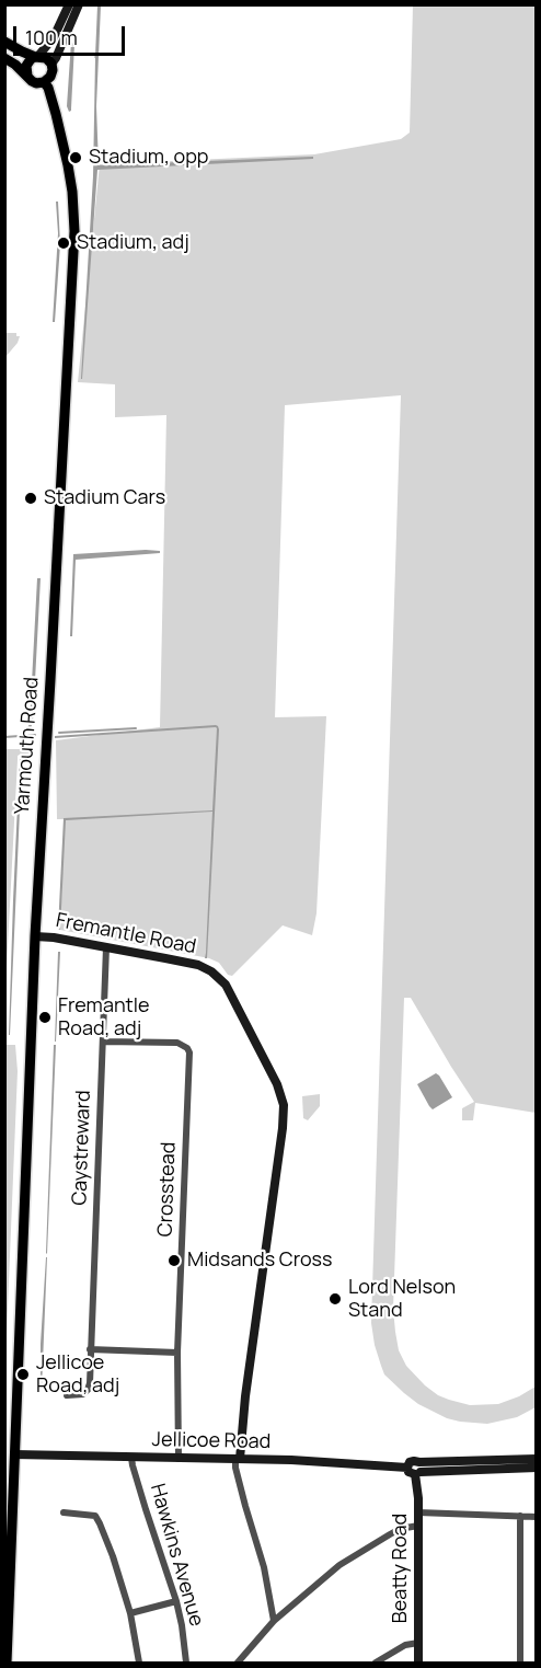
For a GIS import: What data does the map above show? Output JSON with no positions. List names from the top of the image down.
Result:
{
  "streets": {
    "main road": ["Yarmouth Road"],
    "street": [
      "Fremantle Road",
      "Caystreward",
      "Crosstead",
      "Jellicoe Road",
      "Hawkins Avenue",
      "Beatty Road"
    ]
  },
  "crossings": [
    ["Yarmouth Road", "Fremantle Road"],
    ["Yarmouth Road", "Jellicoe Road"],
    ["Fremantle Road", "Caystreward"],
    ["Fremantle Road", "Jellicoe Road"],
    ["Caystreward", "Crosstead"],
    ["Crosstead", "Jellicoe Road"],
    ["Jellicoe Road", "Hawkins Avenue"],
    ["Jellicoe Road", "Beatty Road"]
  ],
  "places": [
    "Stadium, opp",
    "Stadium, adj",
    "Stadium Cars",
    "Fremantle Road, adj",
    "Midsands Cross",
    "Lord Nelson Stand",
    "Jellicoe Road, adj"
  ],
  "scale_bar": "100 m"
}
